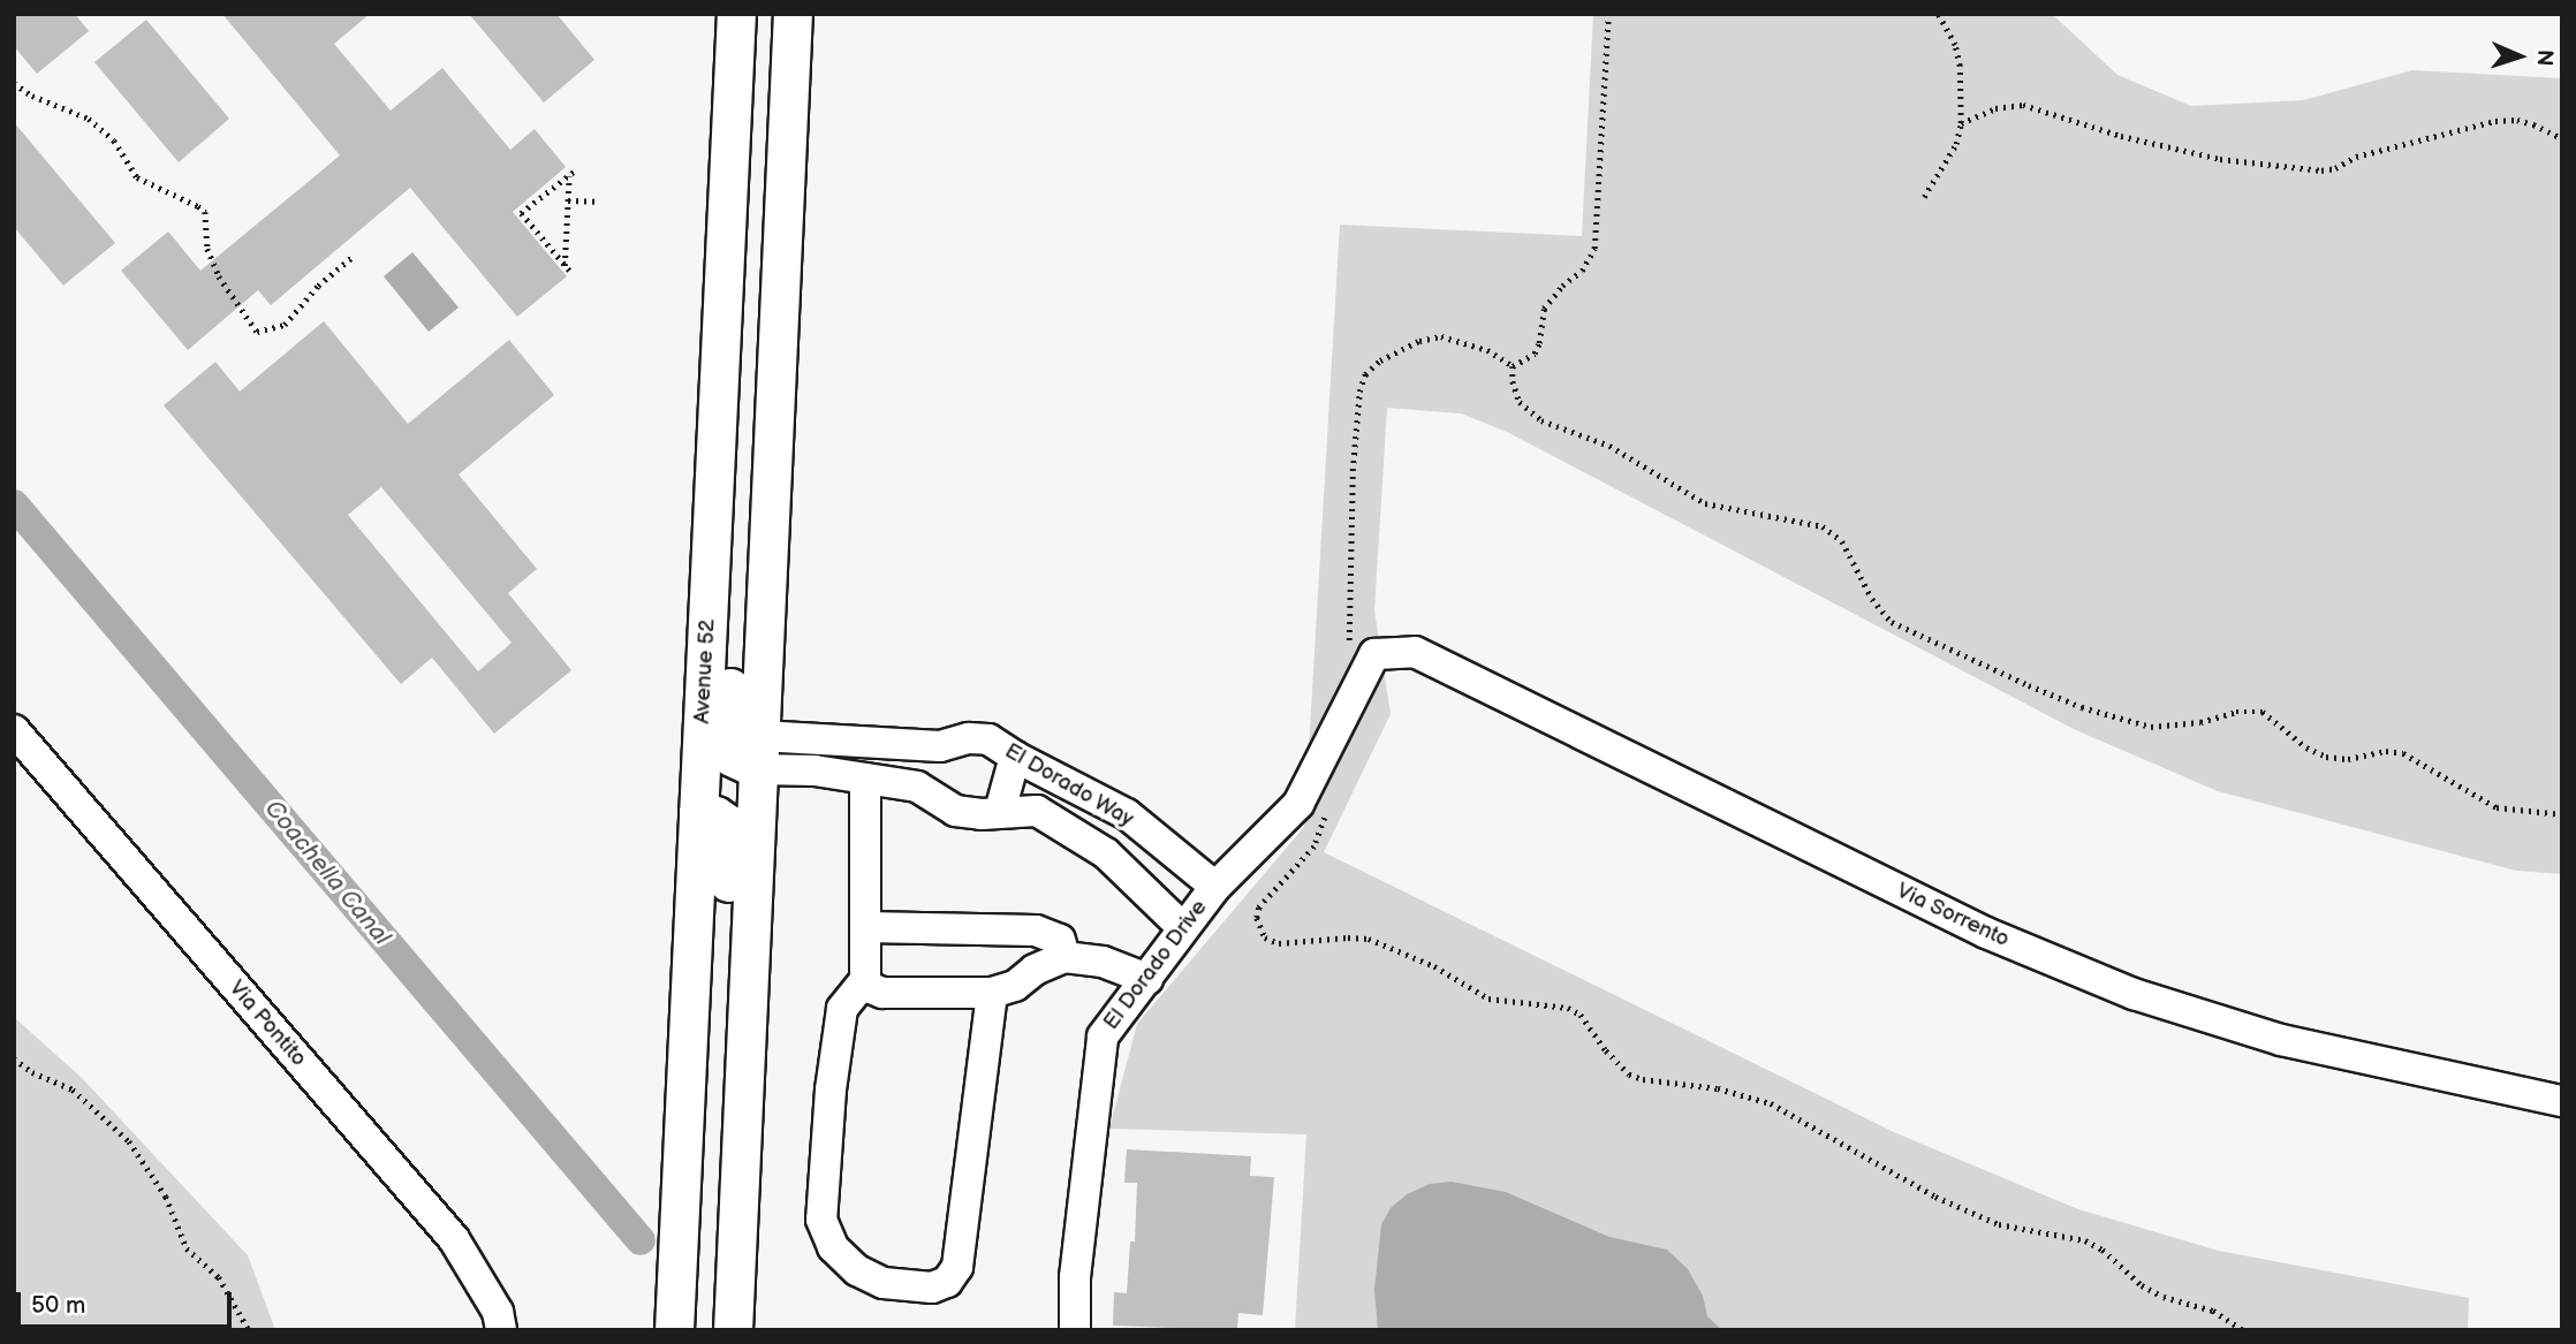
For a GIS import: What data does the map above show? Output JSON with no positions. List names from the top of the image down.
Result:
{
  "streets": {
    "main road": ["Avenue 52"],
    "street": [
      "El Dorado Way",
      "Via Sorrento",
      "El Dorado Drive",
      "Via Pontito"
    ]
  },
  "crossings": [
    ["El Dorado Way", "El Dorado Drive"],
    ["Via Sorrento", "El Dorado Drive"]
  ],
  "water": ["Coachella Canal"],
  "scale_bar": "50 m",
  "north": "right"
}
